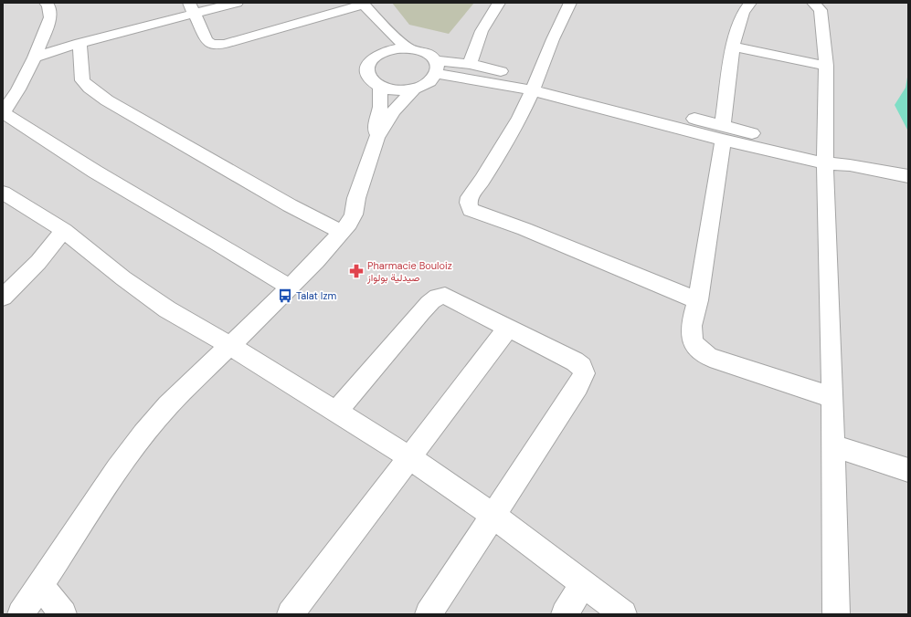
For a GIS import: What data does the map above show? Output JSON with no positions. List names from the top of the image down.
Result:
{
  "places": {
    "pharmacy": ["Pharmacie Bouloiz صيدلية بولواز"],
    "bus stop": ["Talat Izm"]
  }
}
